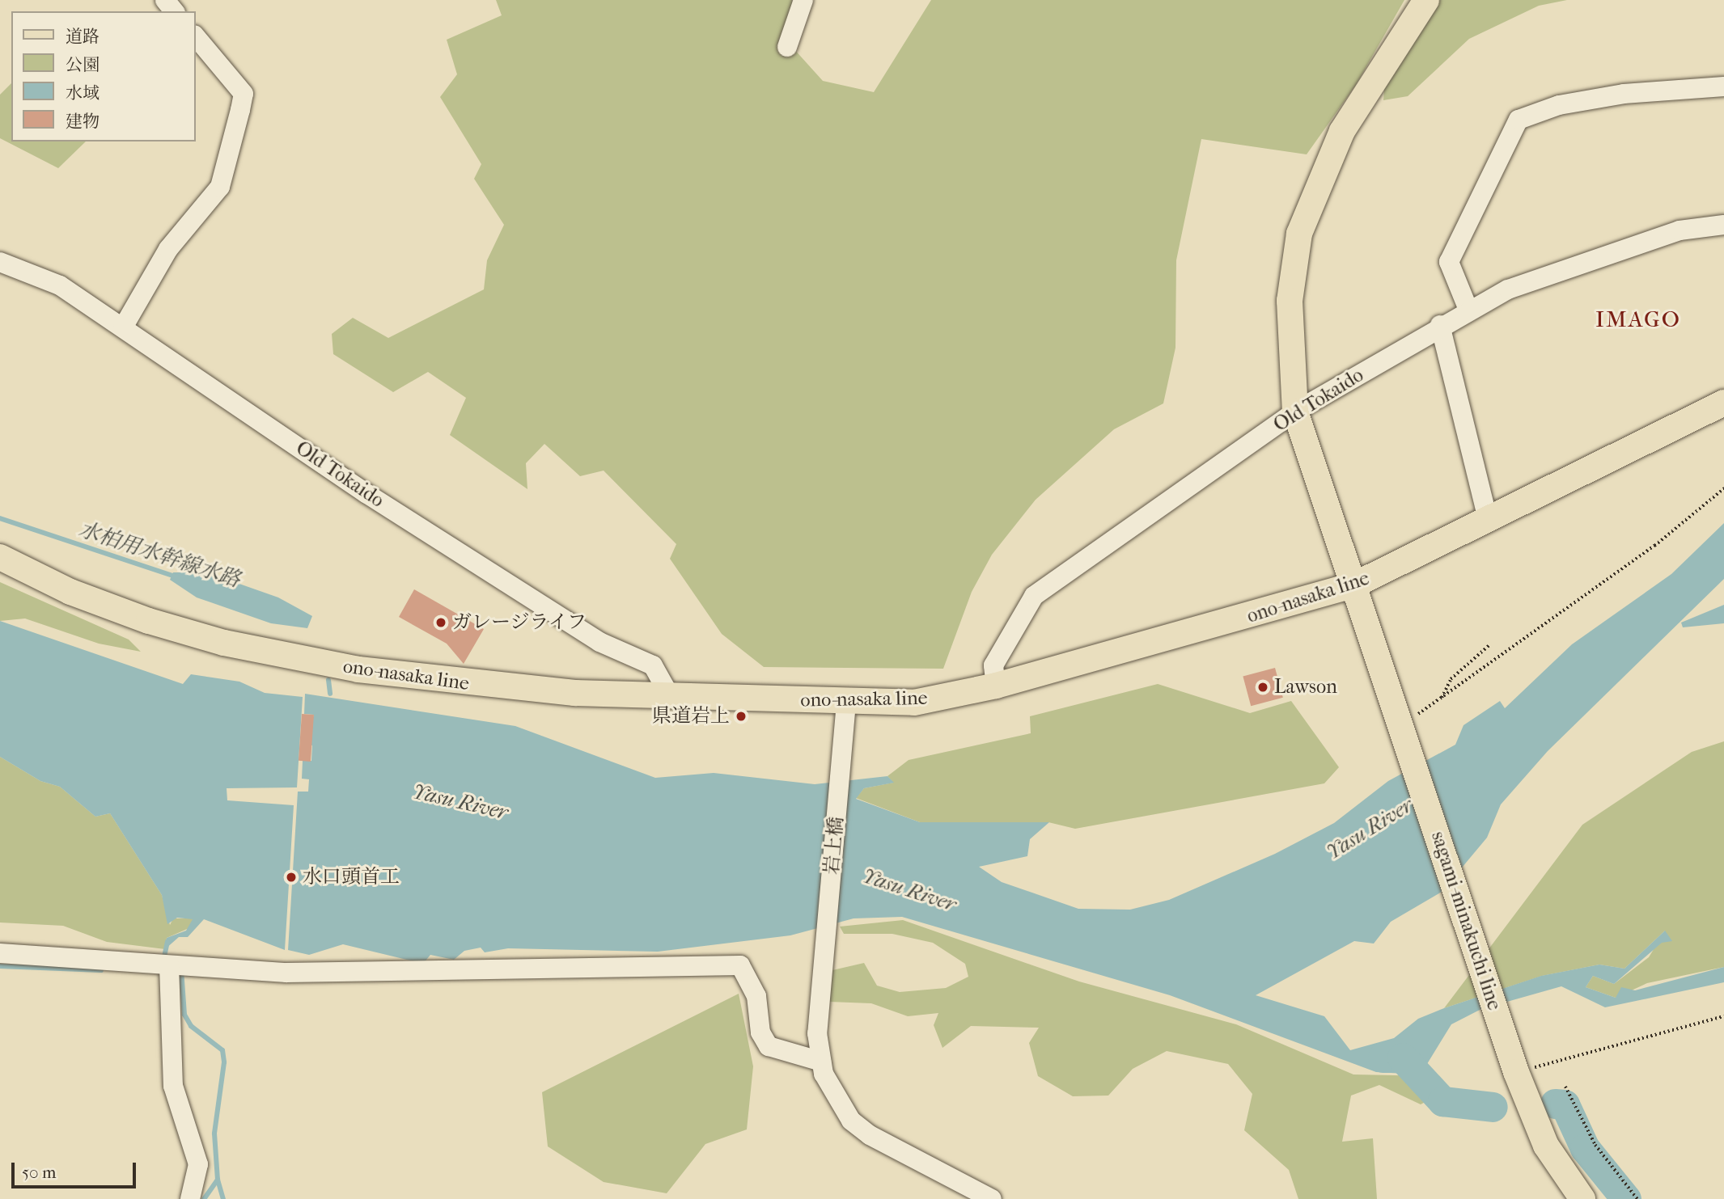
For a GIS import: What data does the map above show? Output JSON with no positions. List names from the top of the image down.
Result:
{
  "streets": {
    "main road": ["ono-nasaka line", "sagami-minakuchi line"],
    "street": ["Old Tokaido", "岩上橋"]
  },
  "crossings": [
    ["Old Tokaido", "ono-nasaka line"],
    ["Old Tokaido", "sagami-minakuchi line"],
    ["ono-nasaka line", "岩上橋"],
    ["ono-nasaka line", "sagami-minakuchi line"]
  ],
  "districts": ["IMAGO"],
  "water": ["水柏用水幹線水路", "Yasu River"],
  "places": [
    "ガレージライフ",
    "Lawson",
    "県道岩上",
    "水口頭首工"
  ],
  "legend": [
    "道路",
    "公園",
    "水域",
    "建物"
  ],
  "scale_bar": "50 m"
}
